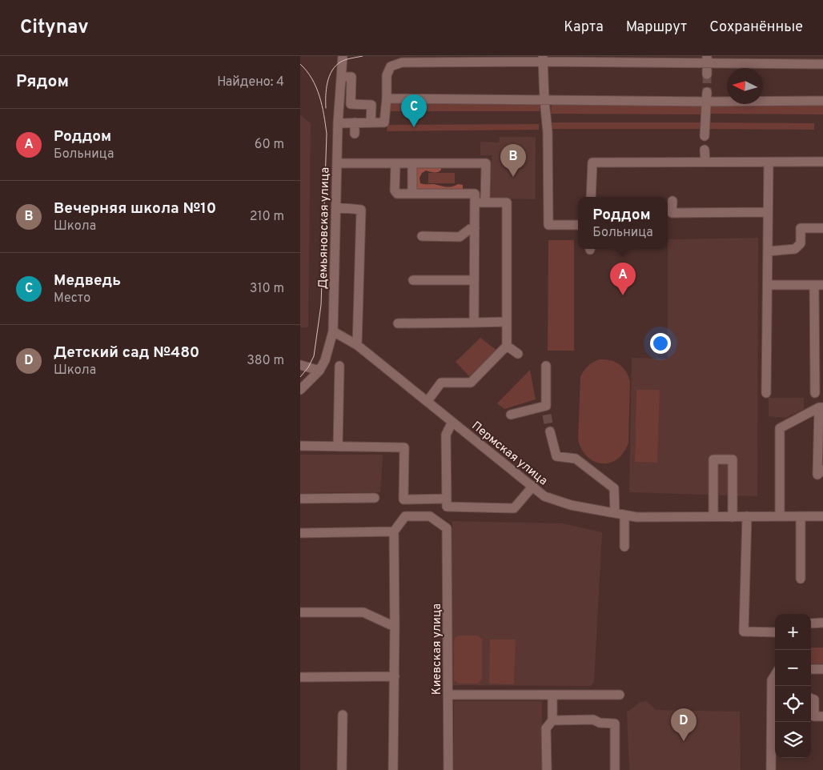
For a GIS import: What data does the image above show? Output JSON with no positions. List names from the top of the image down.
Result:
{
  "streets": {
    "street": ["Демьяновская улица", "Пермская улица", "Киевская улица"]
  },
  "crossings": [
    ["Демьяновская улица", "Пермская улица"]
  ],
  "north": "left",
  "page": {
    "header": "Citynav",
    "nav": ["Карта", "Маршрут", "Сохранённые"],
    "heading": ["Рядом", "Найдено: 4"],
    "pins": [
      "C",
      "B",
      "A",
      "D"
    ],
    "list": [
      {
        "mark": "A",
        "name": "Роддом",
        "note": "Больница",
        "value": "60 m"
      },
      {
        "mark": "B",
        "name": "Вечерняя школа №10",
        "note": "Школа",
        "value": "210 m"
      },
      {
        "mark": "C",
        "name": "Медведь",
        "note": "Место",
        "value": "310 m"
      },
      {
        "mark": "D",
        "name": "Детский сад №480",
        "note": "Школа",
        "value": "380 m"
      }
    ],
    "popup": ["Роддом", "Больница"],
    "map_buttons": ["+", "−"]
  }
}
